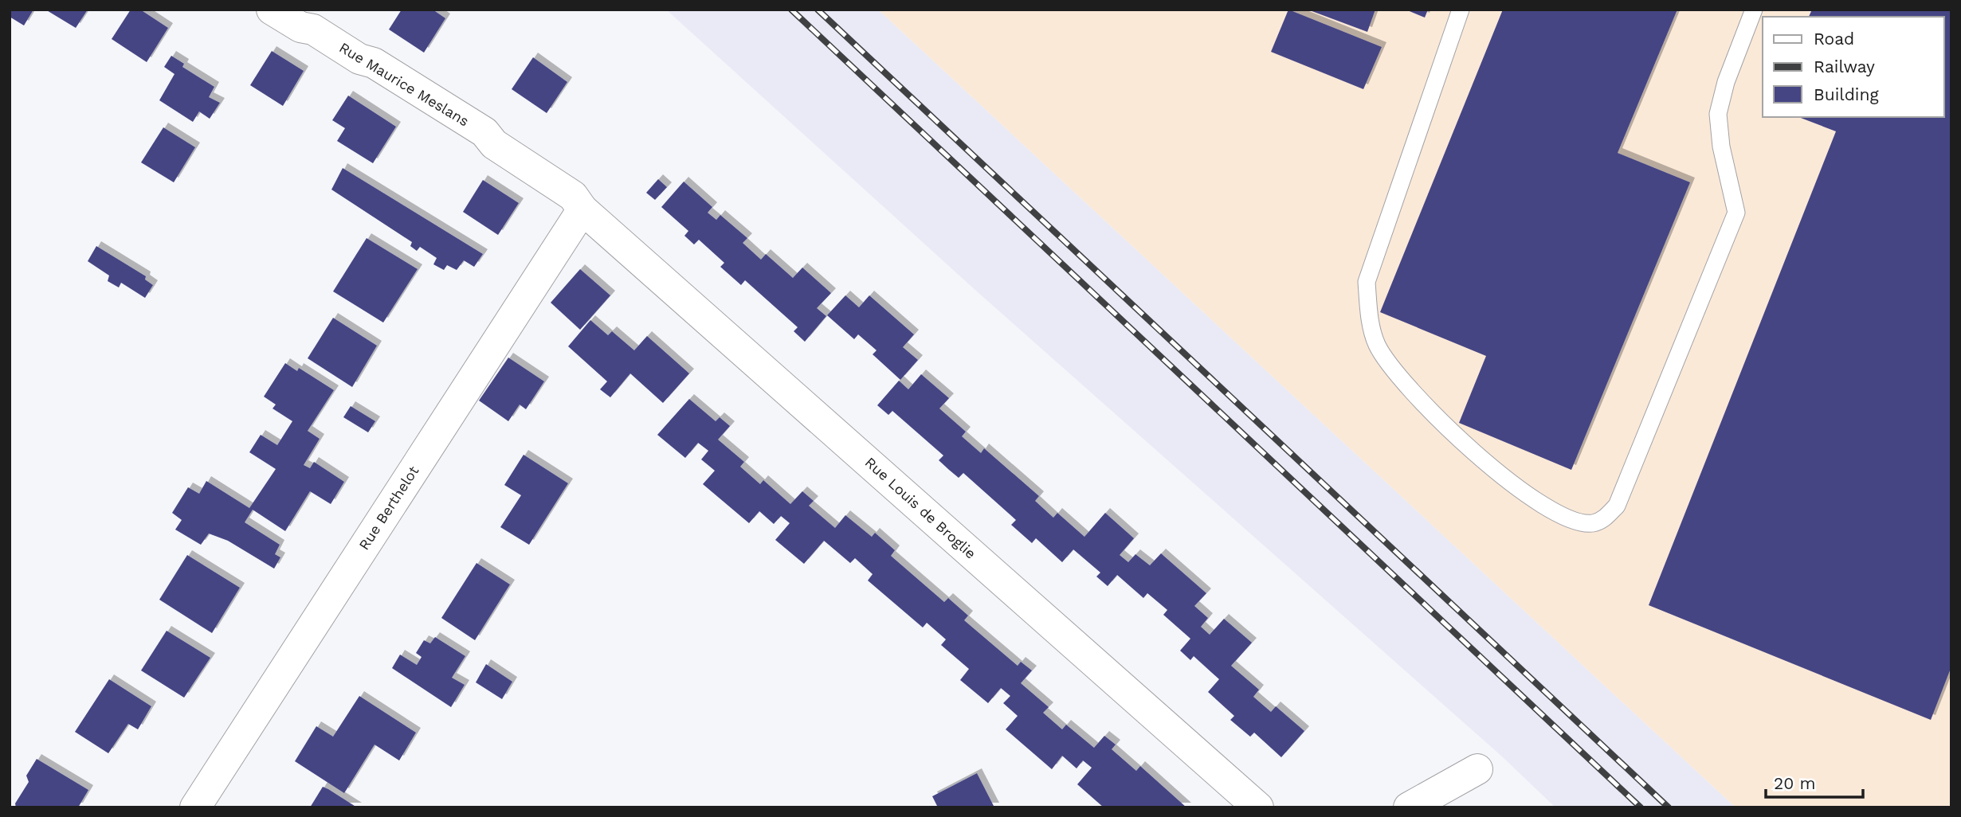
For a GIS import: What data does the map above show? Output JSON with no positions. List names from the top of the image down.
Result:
{
  "streets": {
    "street": ["Rue Maurice Meslans", "Rue Berthelot", "Rue Louis de Broglie"]
  },
  "crossings": [
    ["Rue Maurice Meslans", "Rue Berthelot"],
    ["Rue Maurice Meslans", "Rue Louis de Broglie"],
    ["Rue Berthelot", "Rue Louis de Broglie"]
  ],
  "legend": ["Road", "Railway", "Building"],
  "scale_bar": "20 m"
}
